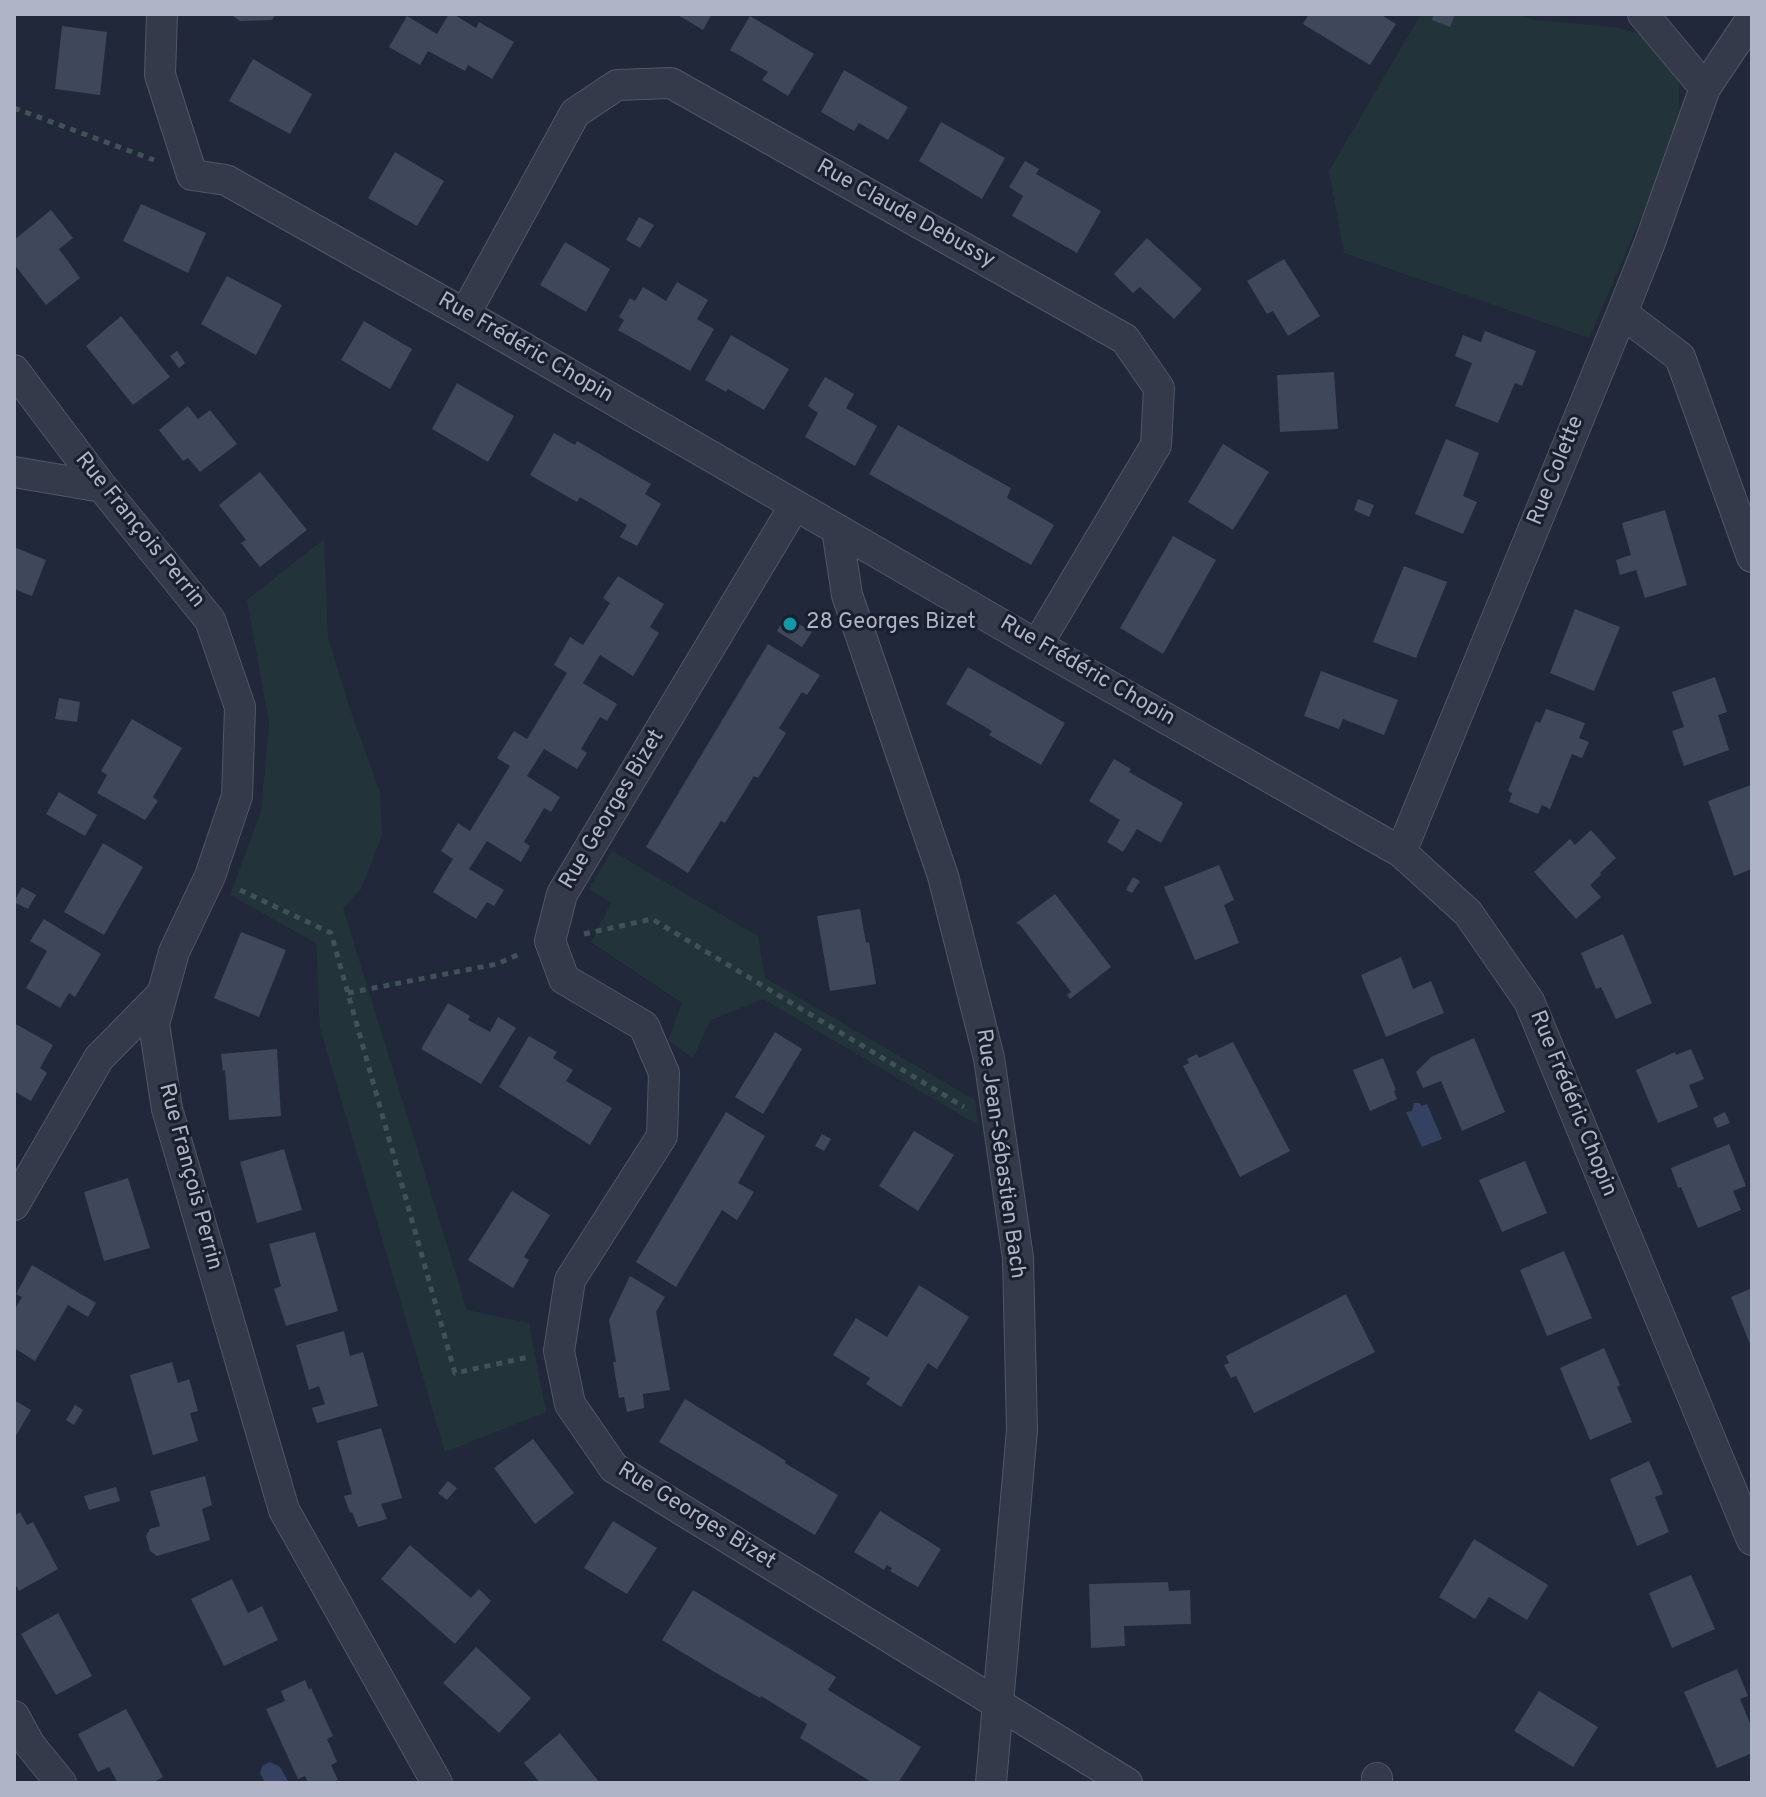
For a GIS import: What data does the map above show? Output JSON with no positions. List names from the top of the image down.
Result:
{
  "streets": {
    "street": [
      "Rue Claude Debussy",
      "Rue Frédéric Chopin",
      "Rue Colette",
      "Rue François Perrin",
      "Rue Georges Bizet",
      "Rue Jean-Sébastien Bach"
    ]
  },
  "crossings": [
    ["Rue Claude Debussy", "Rue Frédéric Chopin"],
    ["Rue Frédéric Chopin", "Rue Colette"],
    ["Rue Frédéric Chopin", "Rue Georges Bizet"],
    ["Rue Frédéric Chopin", "Rue Jean-Sébastien Bach"],
    ["Rue Georges Bizet", "Rue Jean-Sébastien Bach"]
  ],
  "places": ["28 Georges Bizet"]
}
